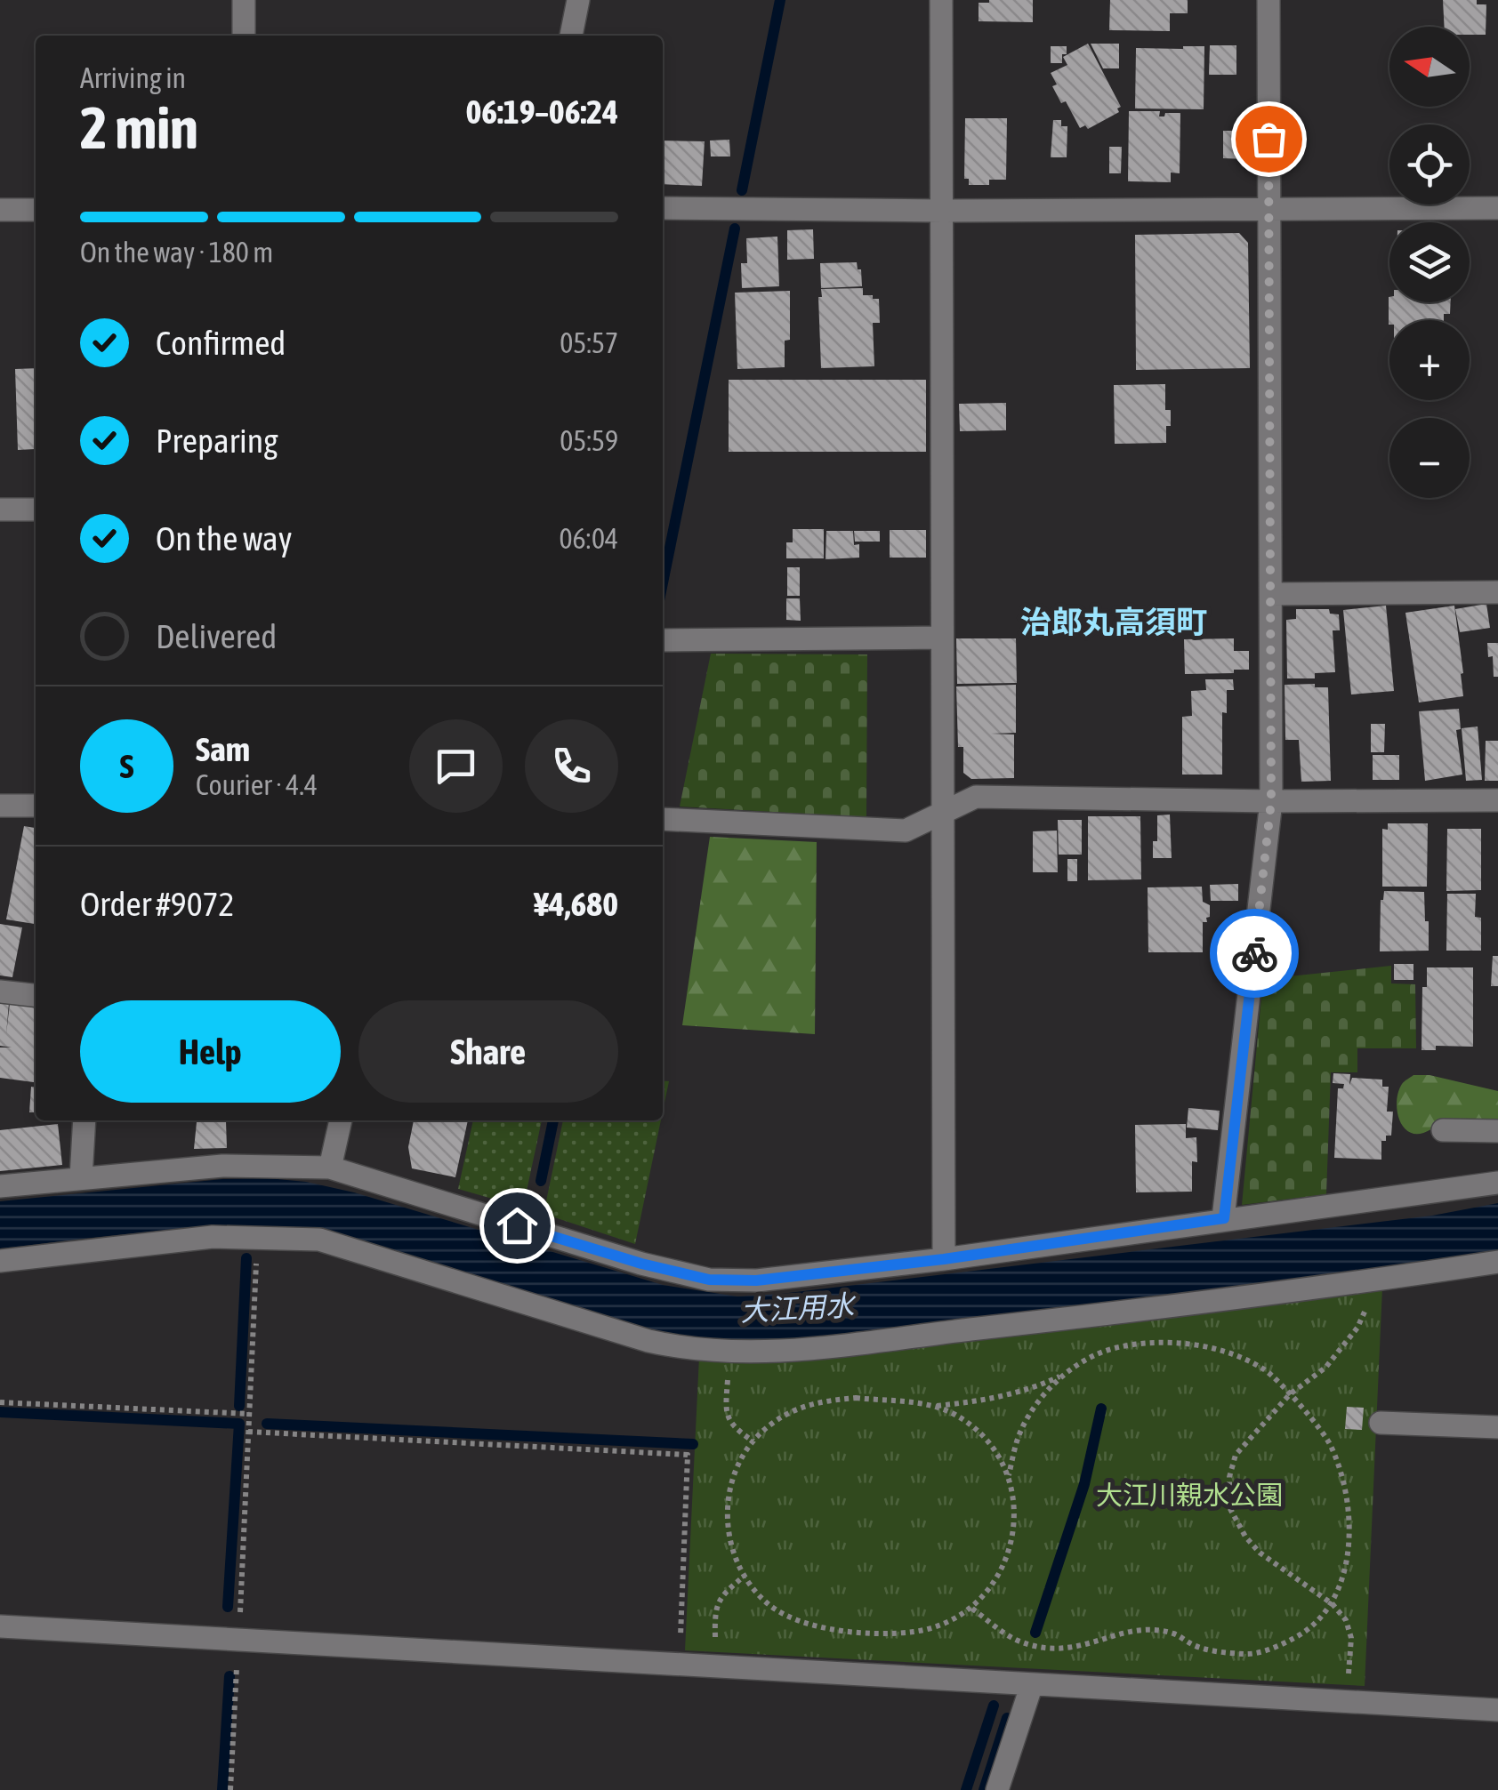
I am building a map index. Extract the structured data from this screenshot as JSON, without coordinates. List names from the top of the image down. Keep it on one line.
{"districts":["治郎丸高須町"],"water":["大江用水"],"parks":["大江川親水公園"],"north":"left","page":{"map_buttons":["+","−"],"heading":["2 min","Arriving in","06:19–06:24"],"panel":["Sam","Courier · 4.4","Order #9072","¥4,680"],"bar":"On the way · 180 m","list":[["Confirmed","05:57"],["Preparing","05:59"],["On the way","06:04"],"Delivered"],"round":"S","buttons":["Help","Share"]}}
